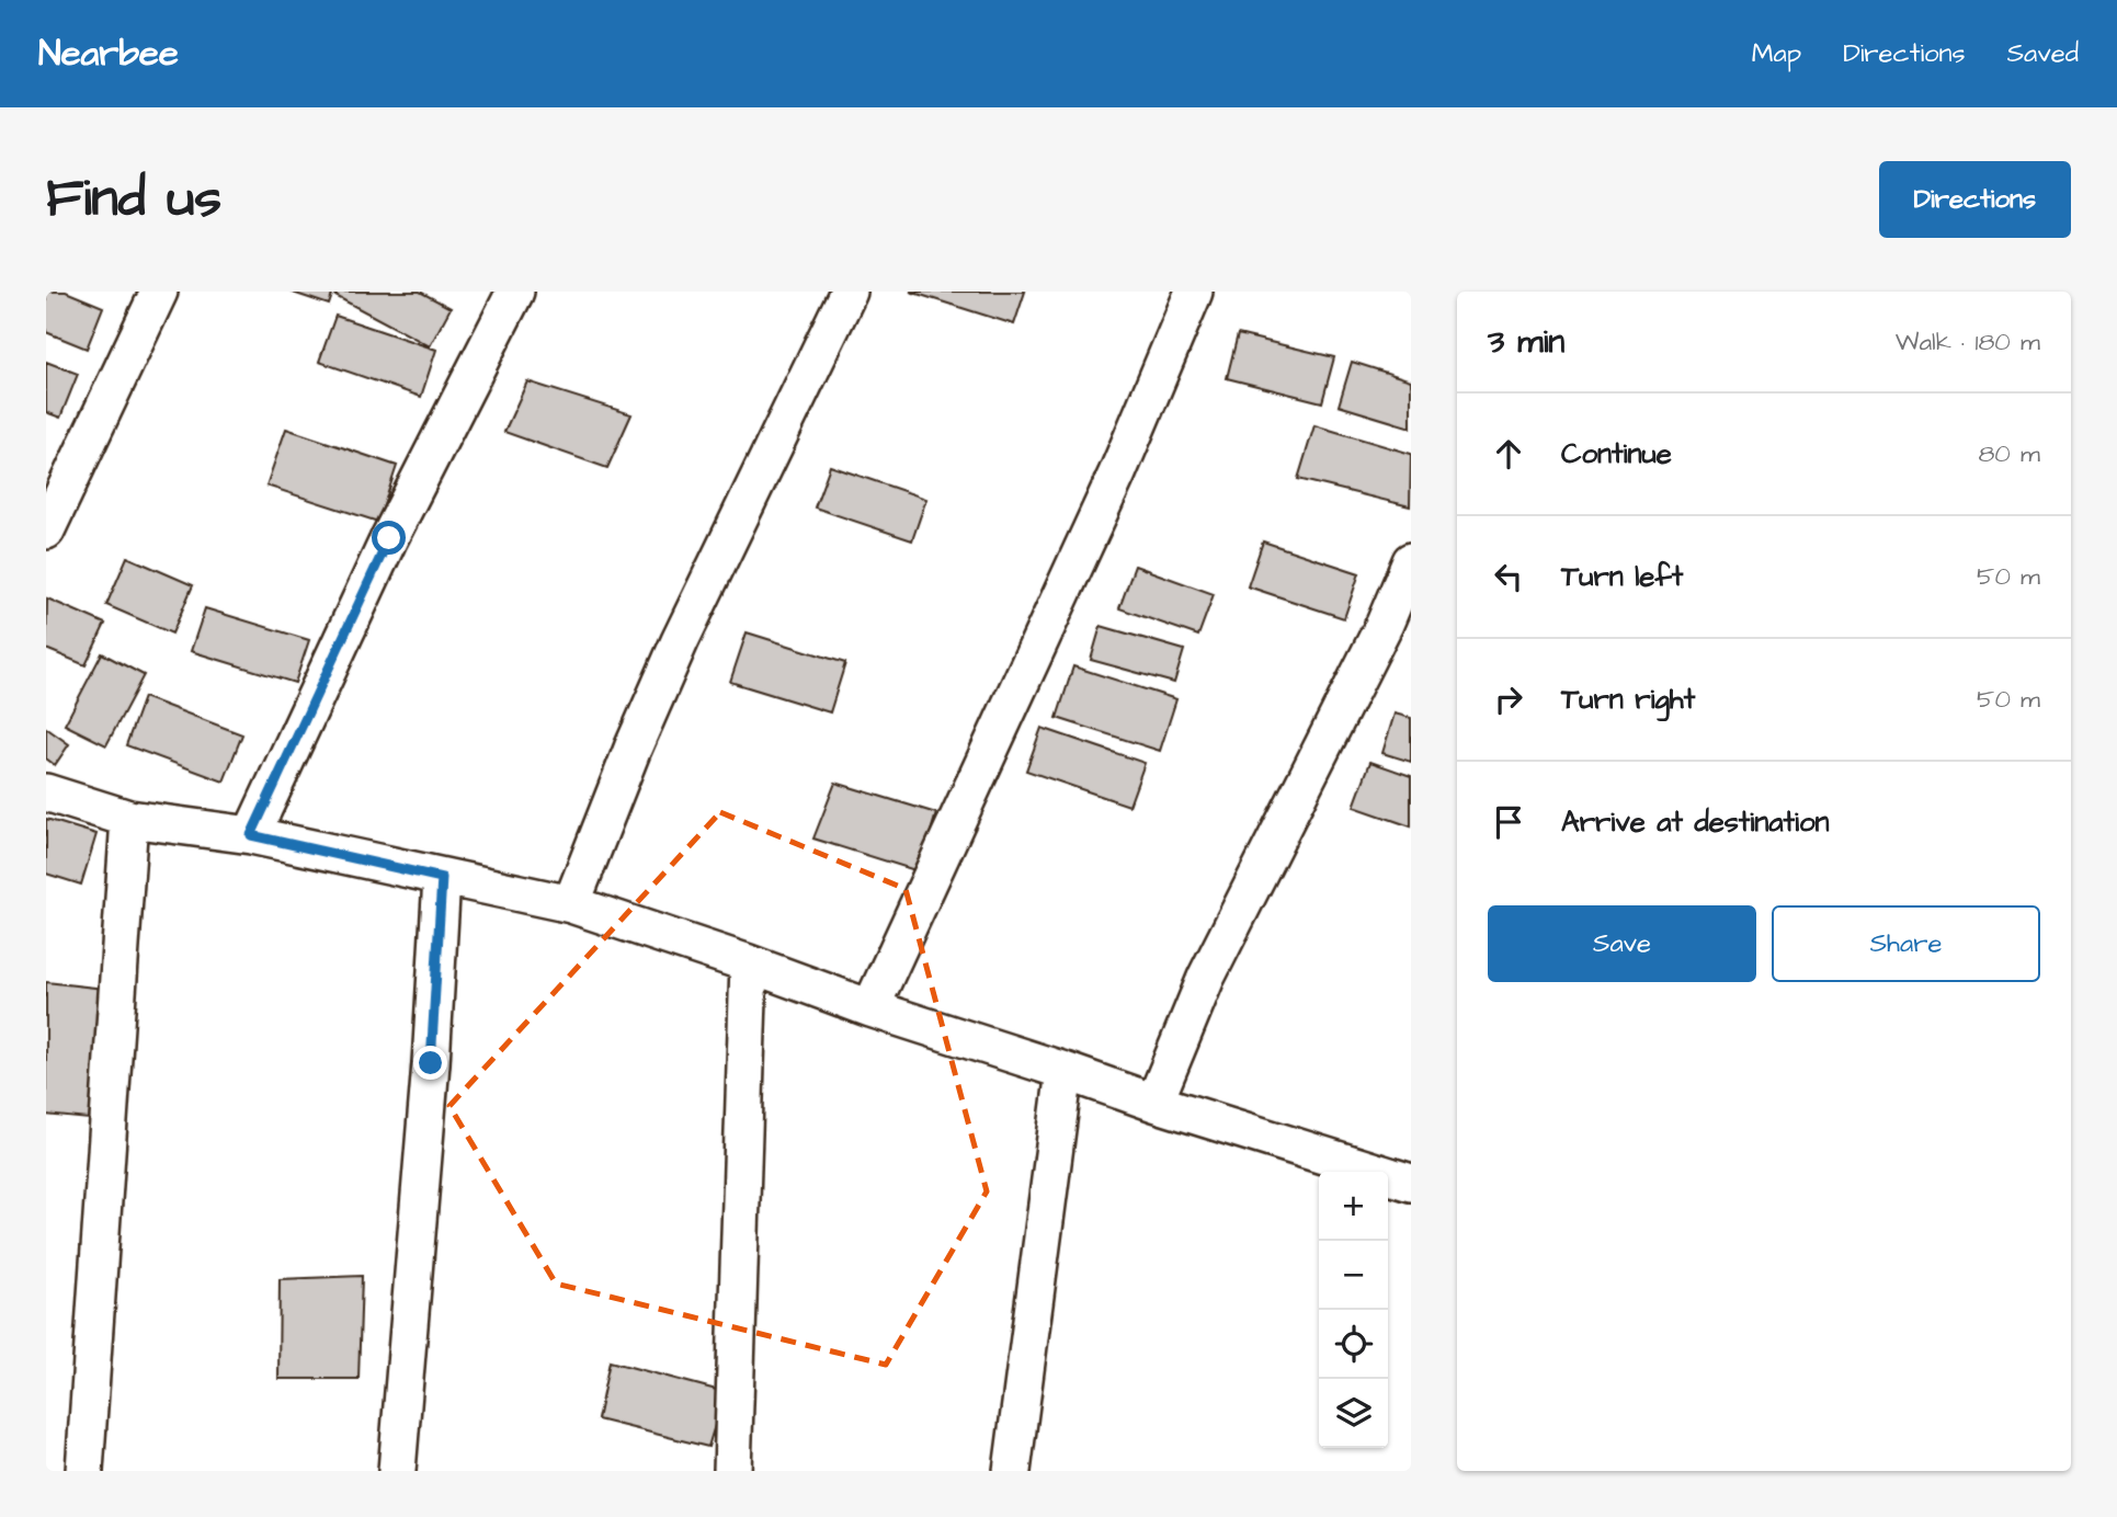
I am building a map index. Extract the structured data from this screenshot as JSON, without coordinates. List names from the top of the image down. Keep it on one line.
{"page":{"header":"Nearbee","nav":["Map","Directions","Saved"],"buttons":["Directions",["Save","Share"]],"title":"Find us","heading":["3 min","Walk · 180 m"],"list":[["Continue","80 m"],["Turn left","50 m"],["Turn right","50 m"],"Arrive at destination"],"map_buttons":["+","−"]}}
